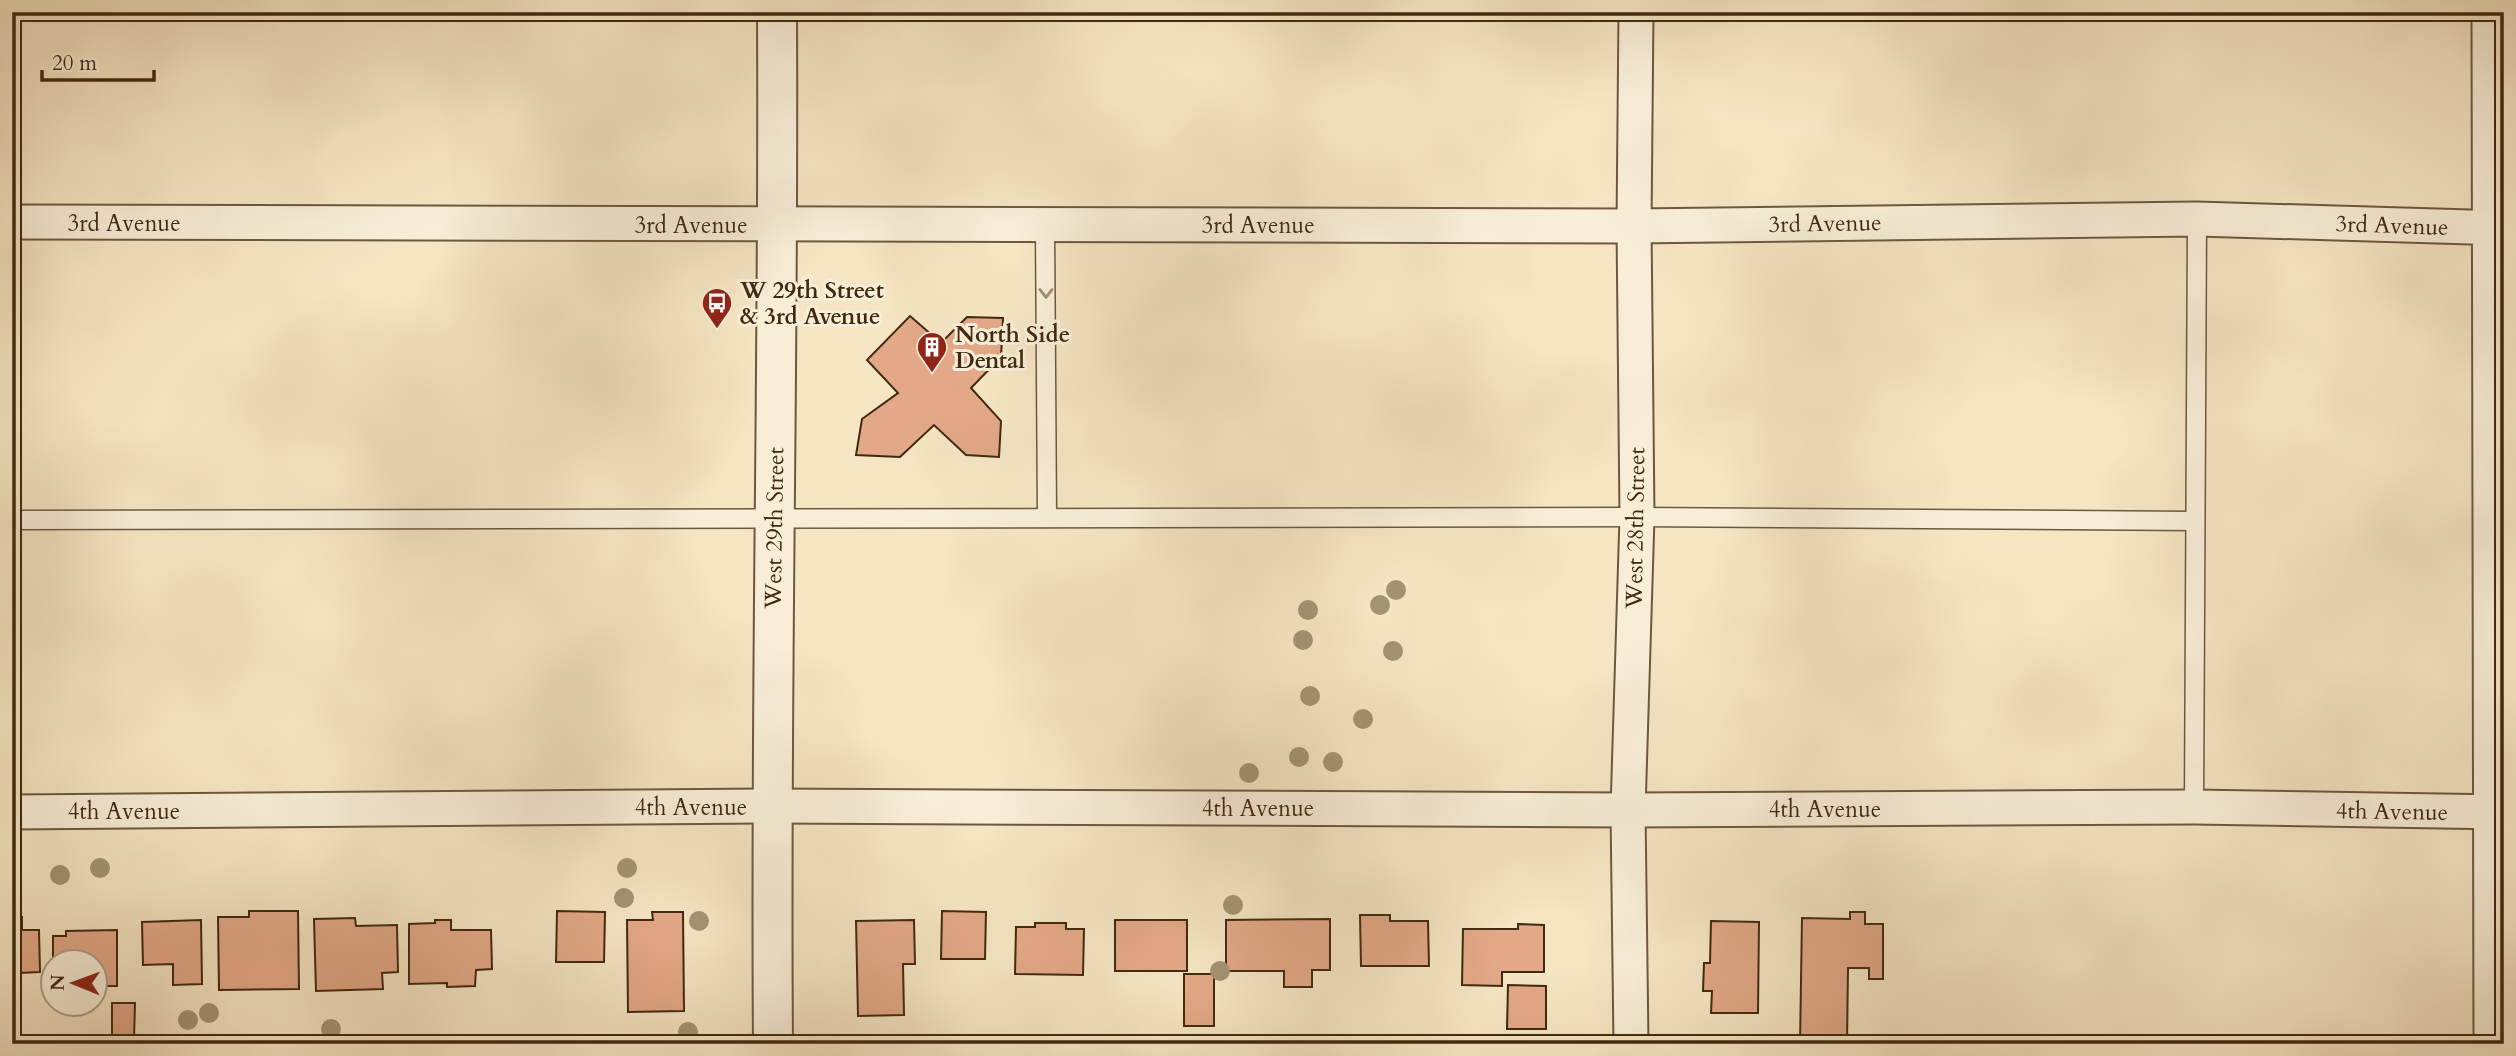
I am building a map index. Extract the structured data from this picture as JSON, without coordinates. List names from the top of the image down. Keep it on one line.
{"streets":{"street":["3rd Avenue","West 29th Street","West 28th Street","4th Avenue"]},"crossings":[["3rd Avenue","West 29th Street"],["3rd Avenue","West 28th Street"],["West 29th Street","4th Avenue"],["West 28th Street","4th Avenue"]],"places":{"bus stop":["W 29th Street & 3rd Avenue"],"building":["North Side Dental"]},"scale_bar":"20 m","north":"left"}
